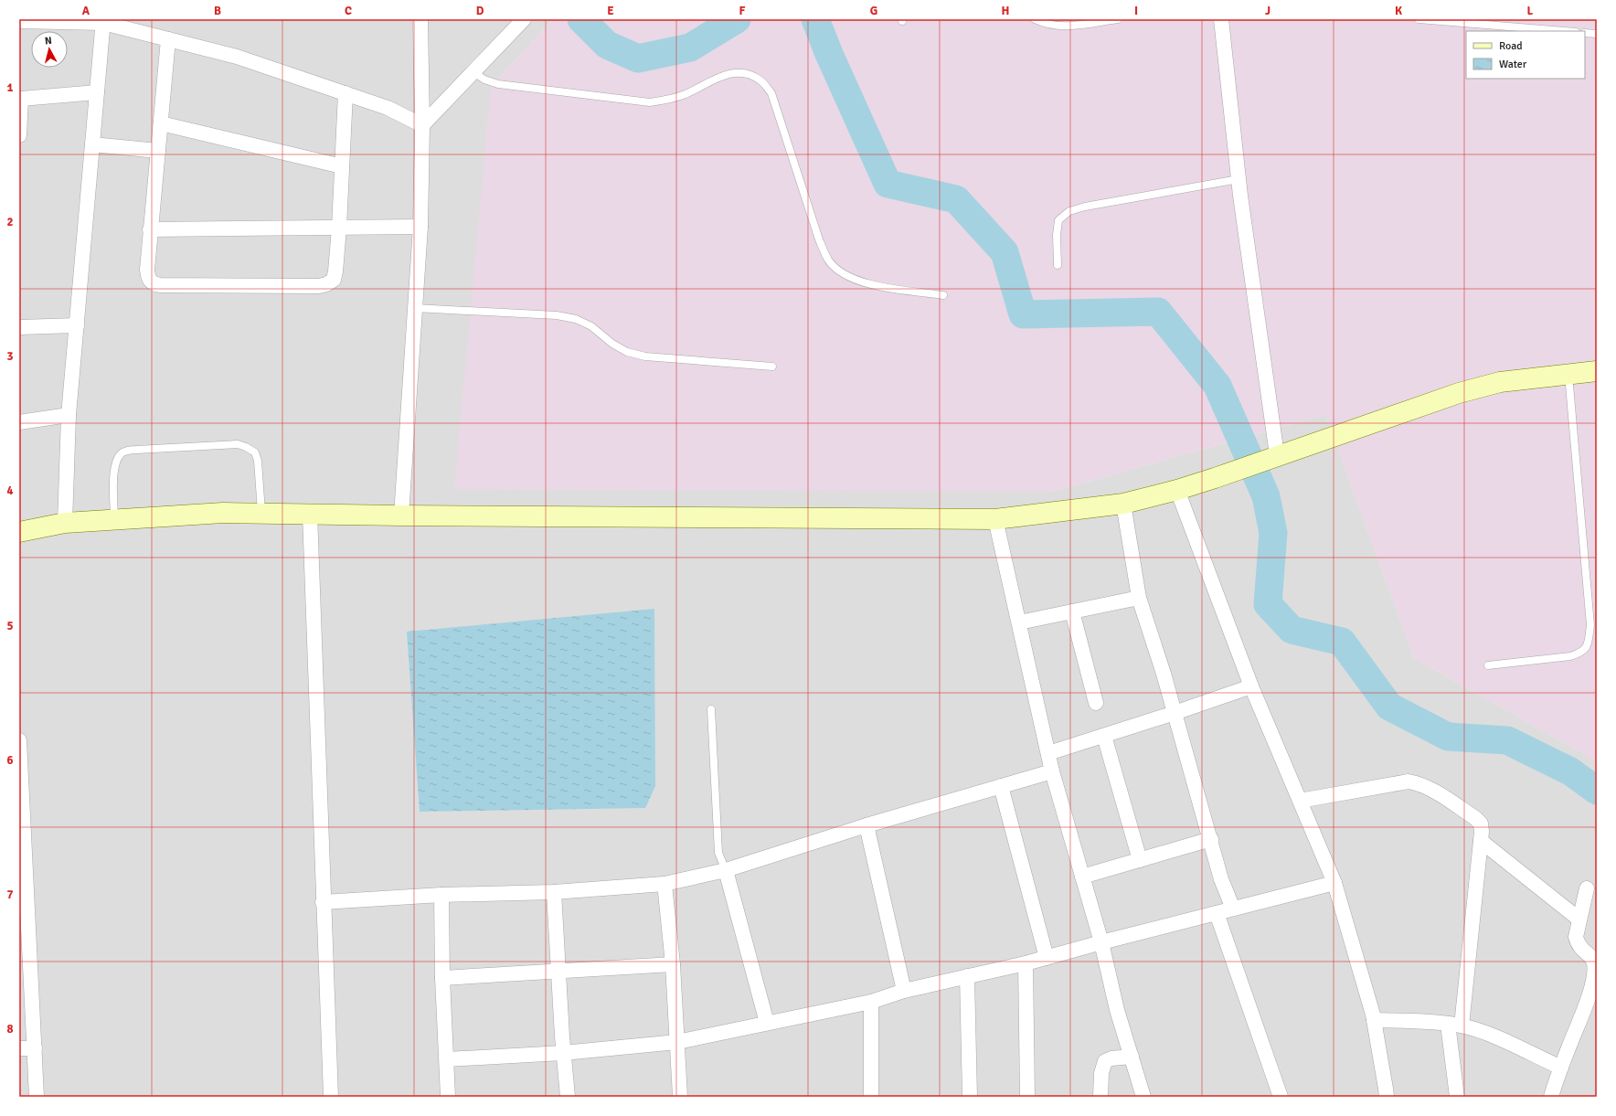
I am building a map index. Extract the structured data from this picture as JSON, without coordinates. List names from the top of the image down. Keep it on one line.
{"legend":["Road","Water"],"north":"top","grid":{"columns":["A","B","C","D","E","F","G","H","I","J","K","L"],"rows":["1","2","3","4","5","6","7","8"]}}
